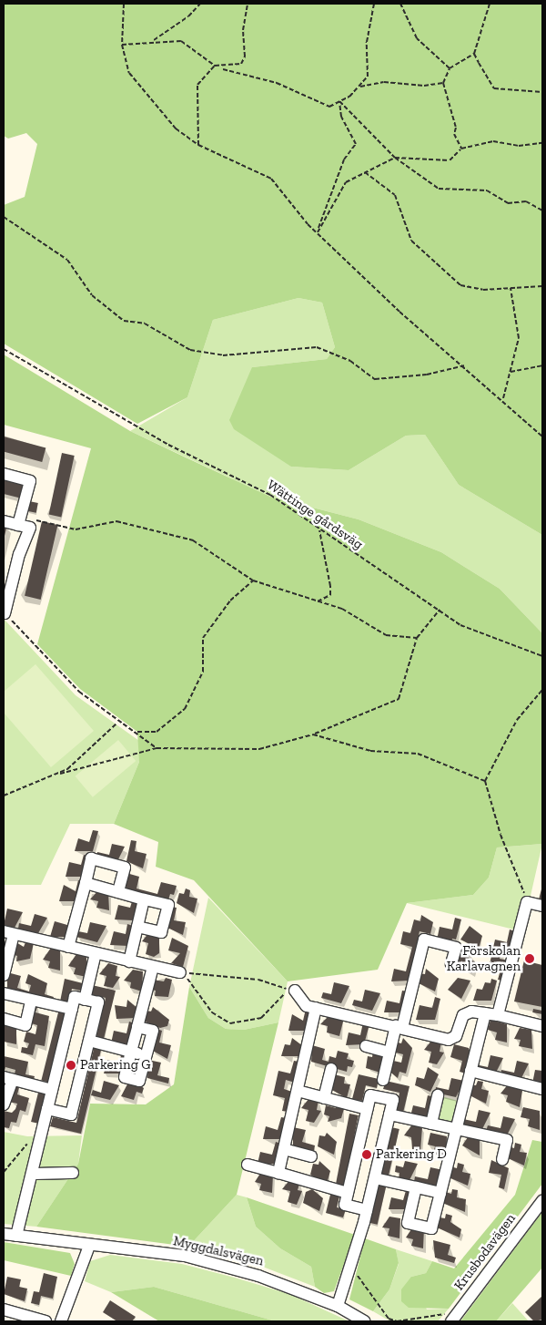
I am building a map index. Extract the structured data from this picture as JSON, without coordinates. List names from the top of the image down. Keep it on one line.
{"streets":{"street":["Myggdalsvägen","Krusbodavägen"],"path":["Wättinge gårdsväg"]},"places":["Förskolan Karlavagnen","Parkering G","Parkering D"]}
